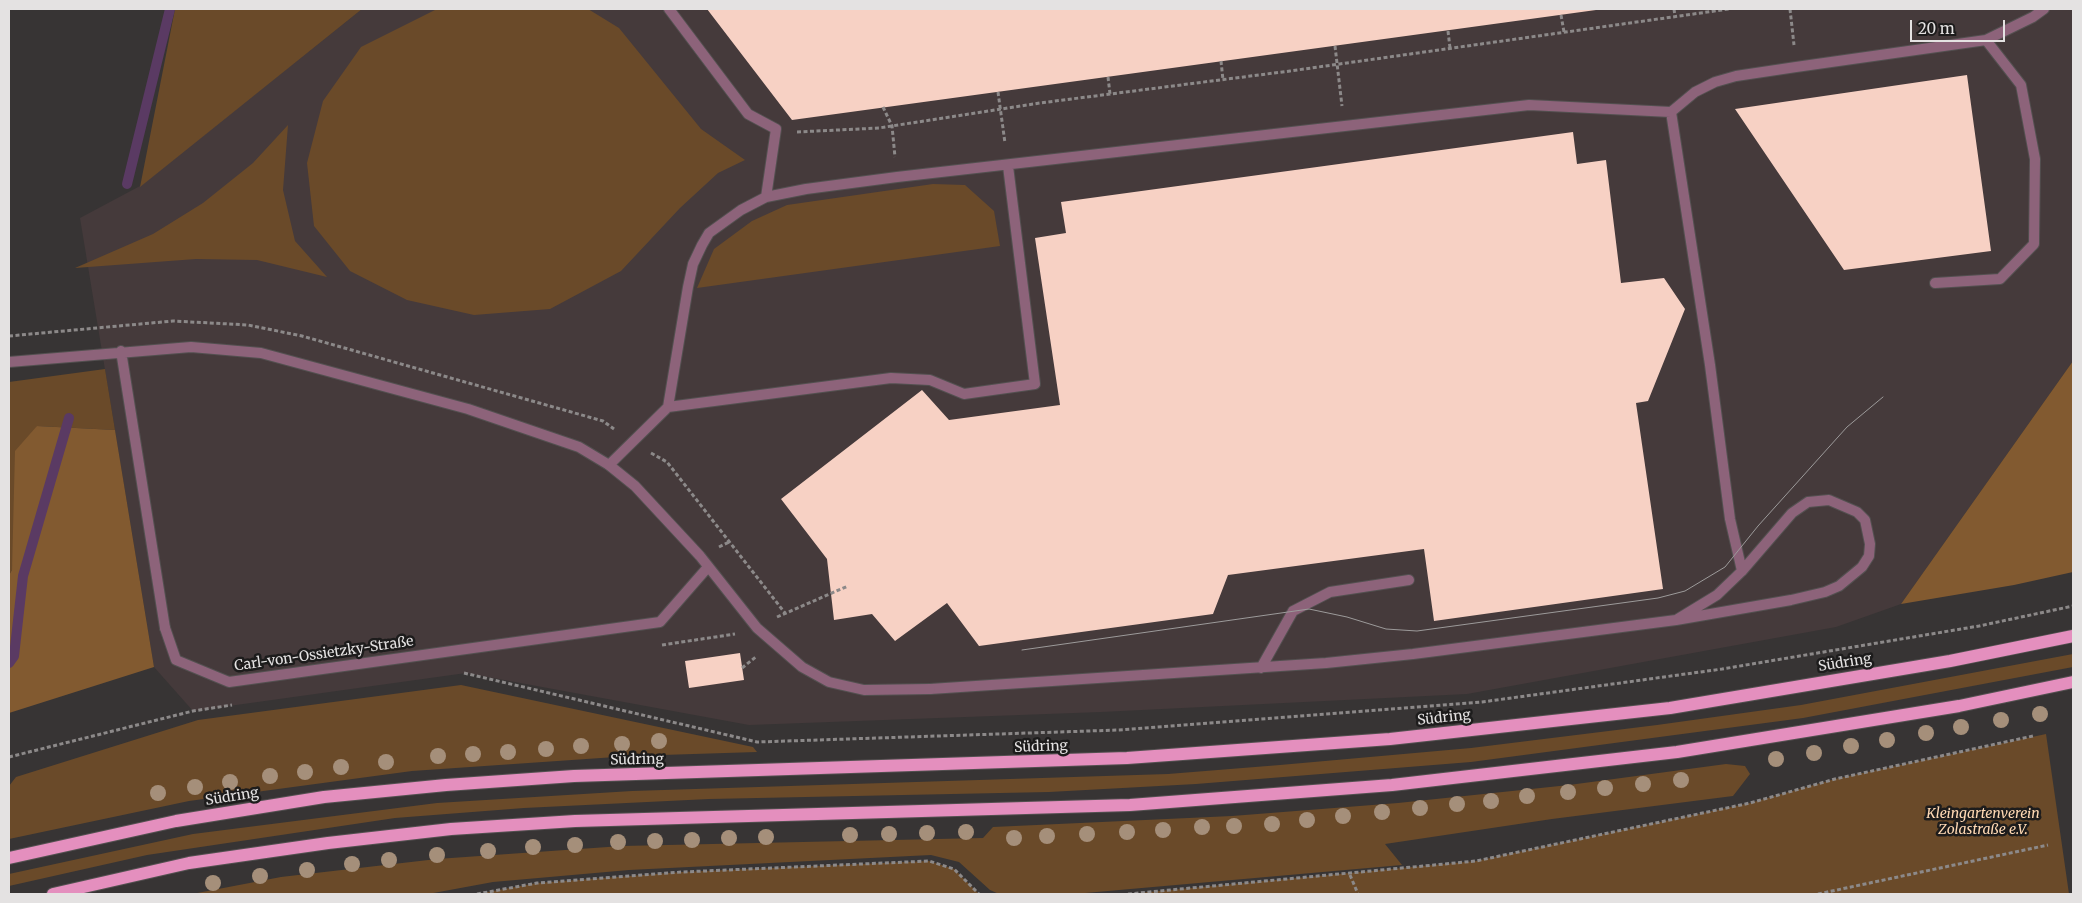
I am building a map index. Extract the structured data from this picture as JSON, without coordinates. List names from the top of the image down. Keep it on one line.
{"streets":{"main road":["Südring"],"street":["Carl-von-Ossietzky-Straße"]},"parks":["Kleingartenverein Zolastraße e.V."],"scale_bar":"20 m"}
